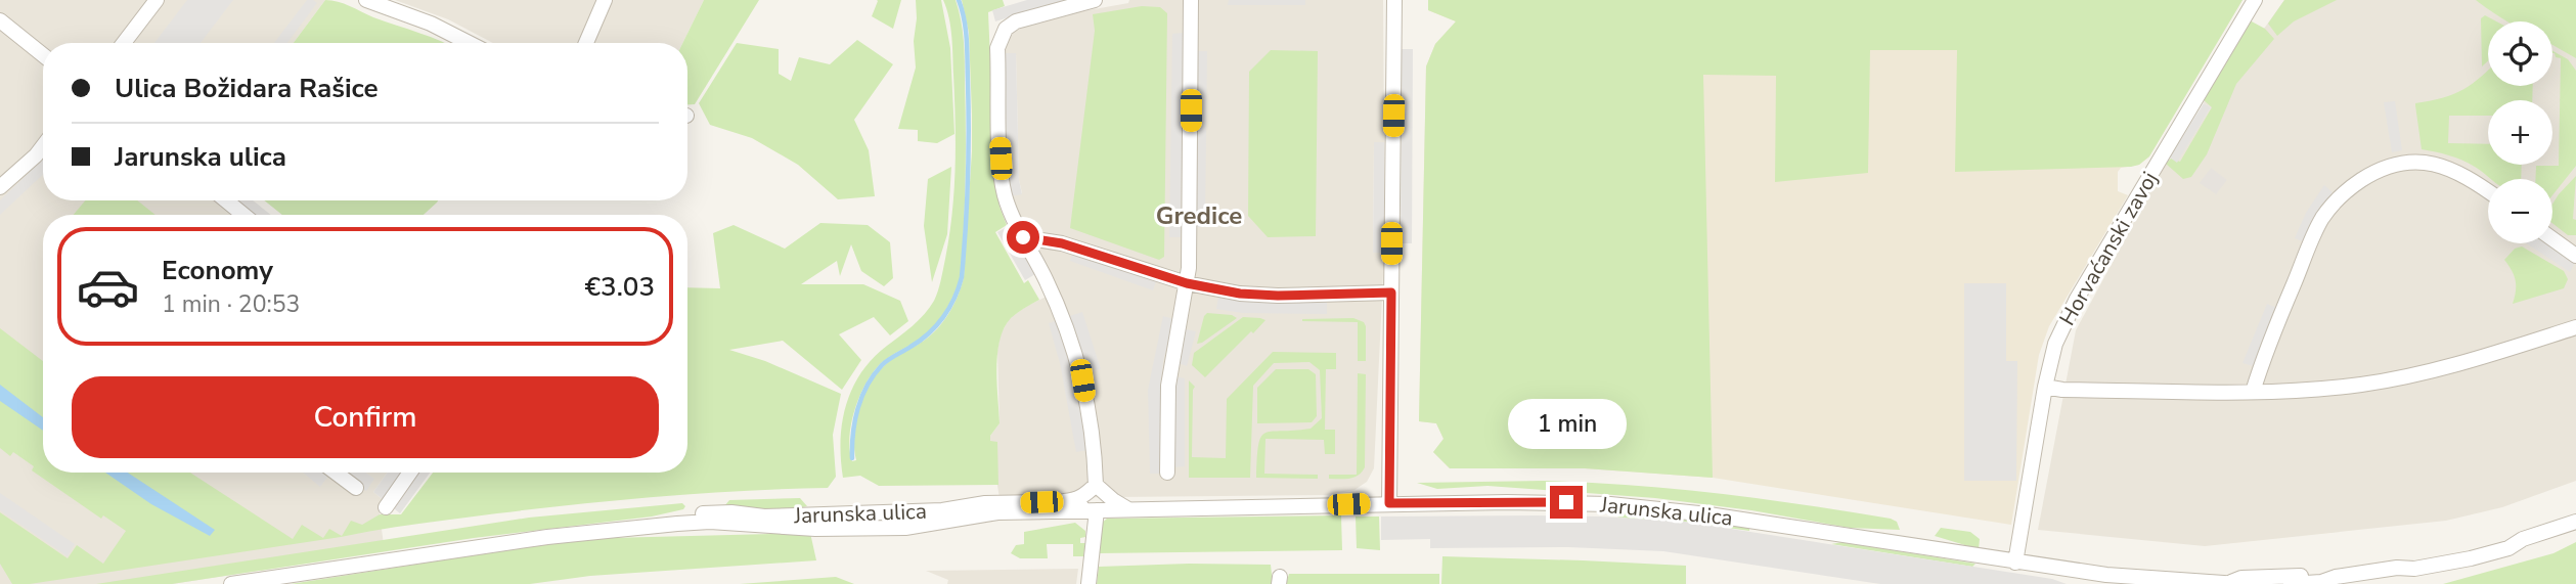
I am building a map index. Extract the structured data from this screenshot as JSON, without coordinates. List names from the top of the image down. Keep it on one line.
{"streets":{"street":["Horvaćanski zavoj","Jarunska ulica"]},"crossings":[["Horvaćanski zavoj","Jarunska ulica"]],"districts":["Gredice"],"page":{"map_buttons":["+","−"],"banner":["Ulica Božidara Rašice","Jarunska ulica"],"list":[{"name":"Economy","note":"1 min · 20:53","value":"€3.03"}],"buttons":"Confirm","bubble":"1 min"}}
